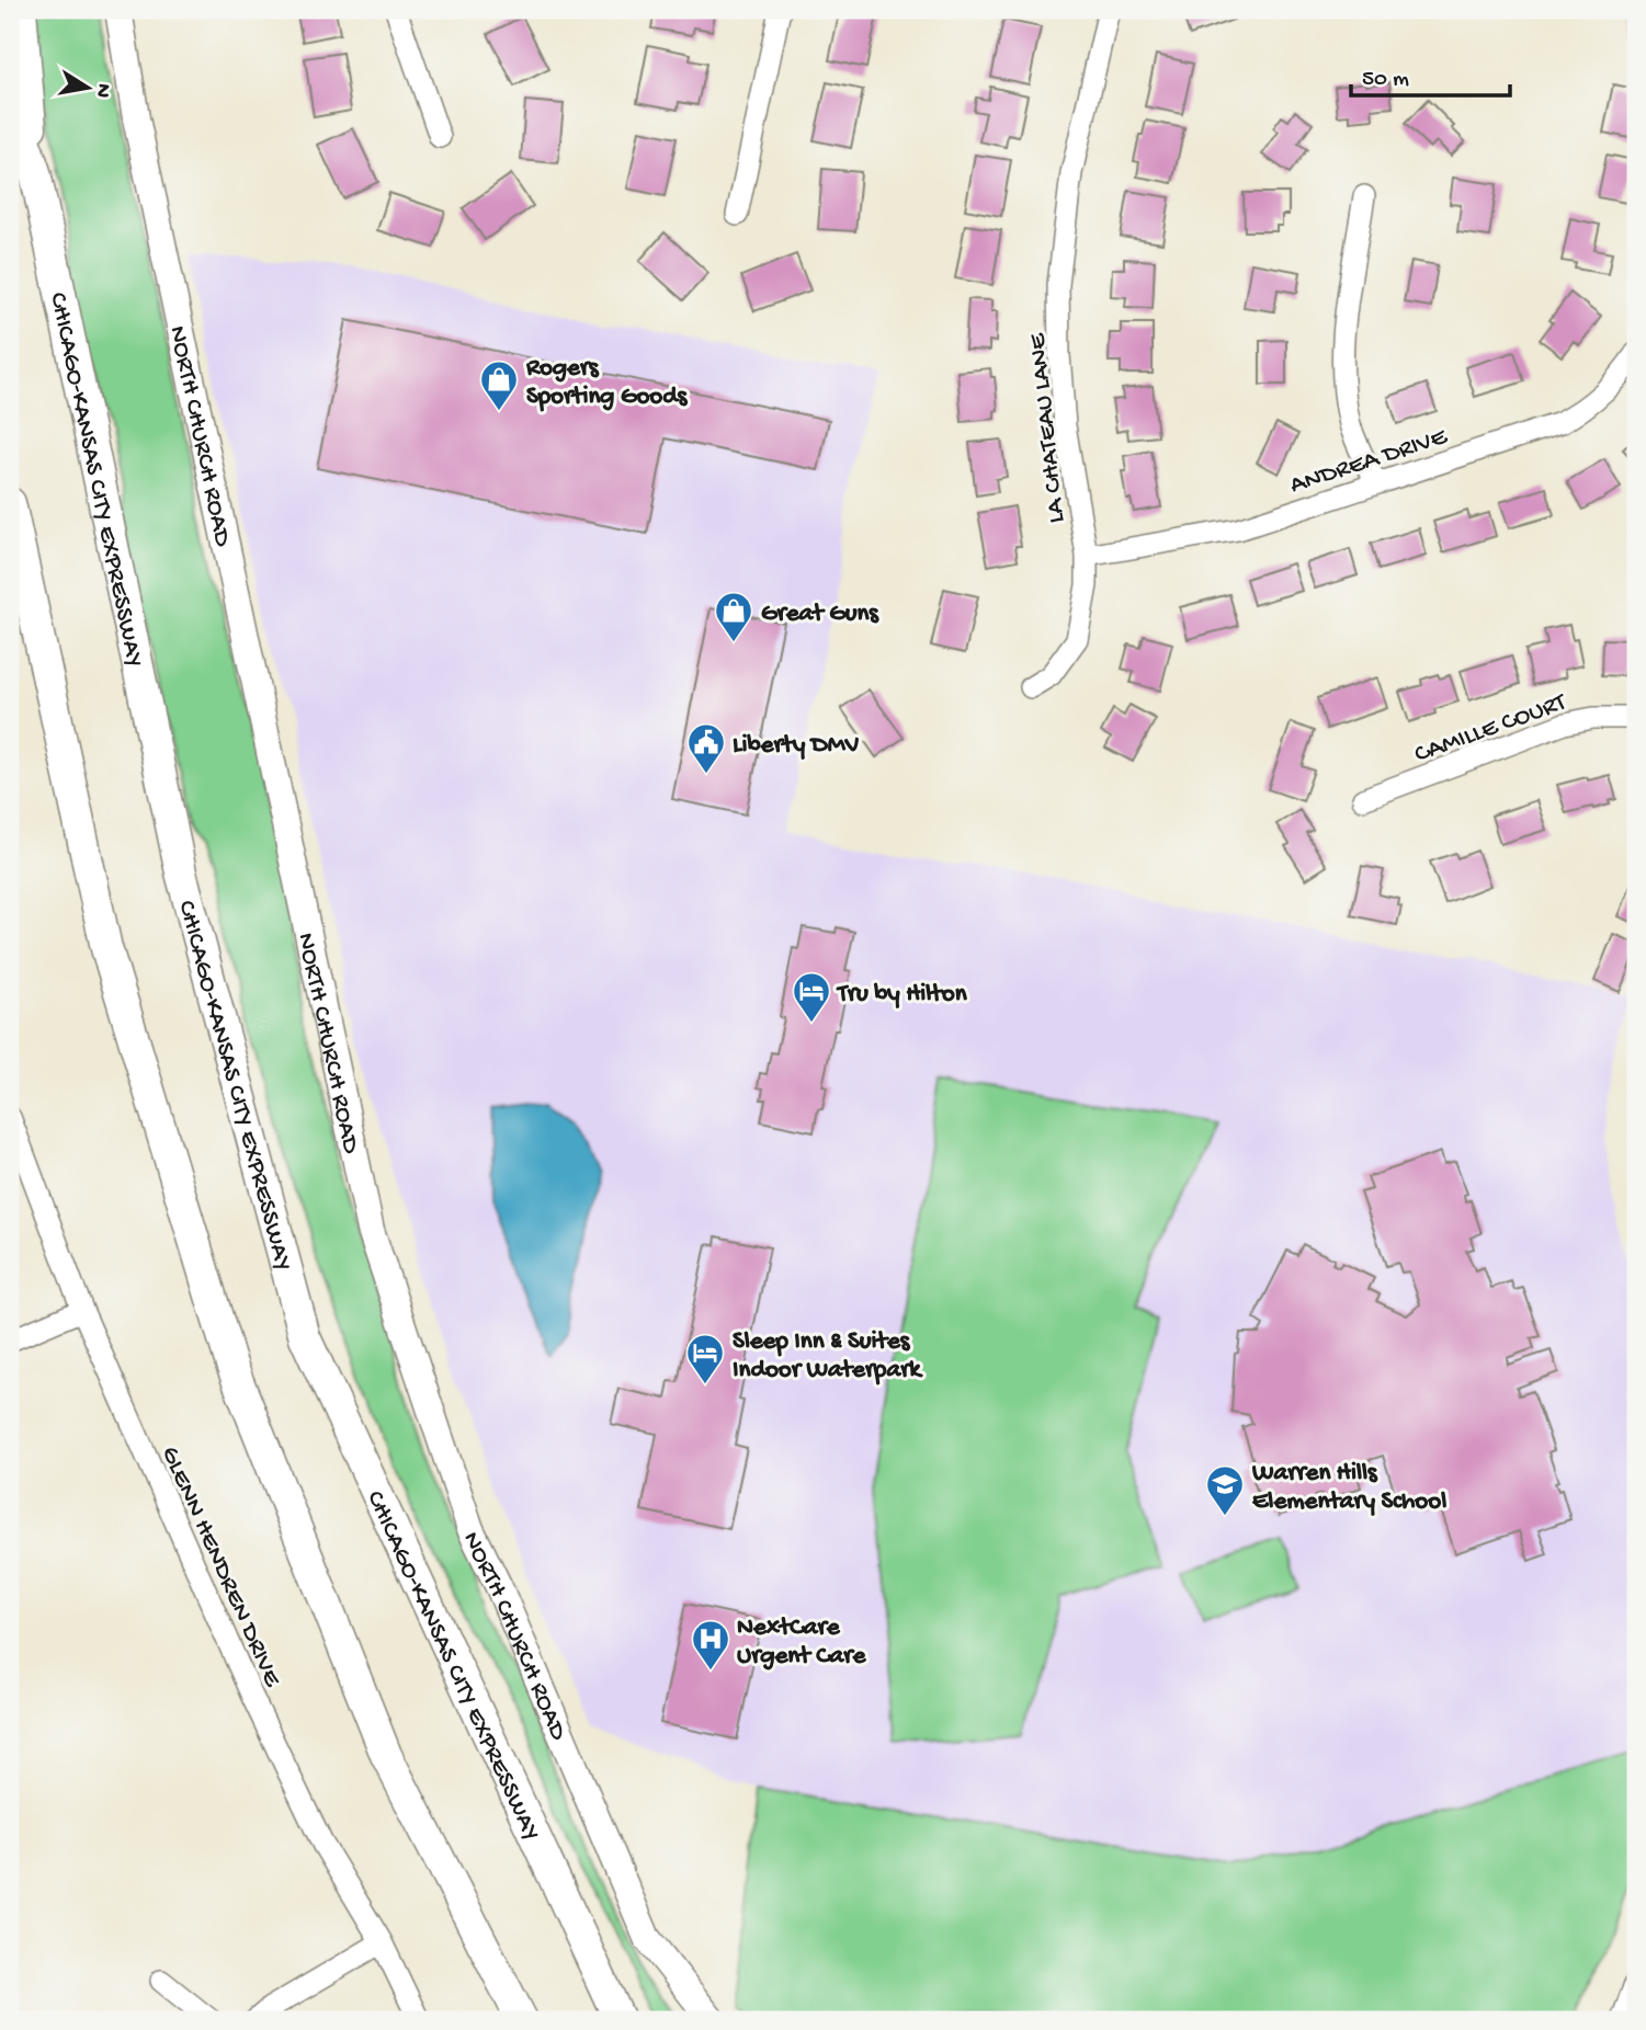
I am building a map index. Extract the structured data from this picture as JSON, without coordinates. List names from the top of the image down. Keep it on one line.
{"streets":{"highway":["CHICAGO-KANSAS CITY EXPRESSWAY"],"main road":["NORTH CHURCH ROAD"],"street":["LA CHATEAU LANE","ANDREA DRIVE","CAMILLE COURT","GLENN HENDREN DRIVE"]},"crossings":[["LA CHATEAU LANE","ANDREA DRIVE"]],"places":{"shop":["Rogers Sporting Goods","Great Guns"],"public building":["Liberty DMV"],"hotel":["Tru by Hilton","Sleep Inn & Suites Indoor Waterpark"],"school or university":["Warren Hills Elementary School"],"hospital":["NextCare Urgent Care"]},"scale_bar":"50 m","north":"right"}
